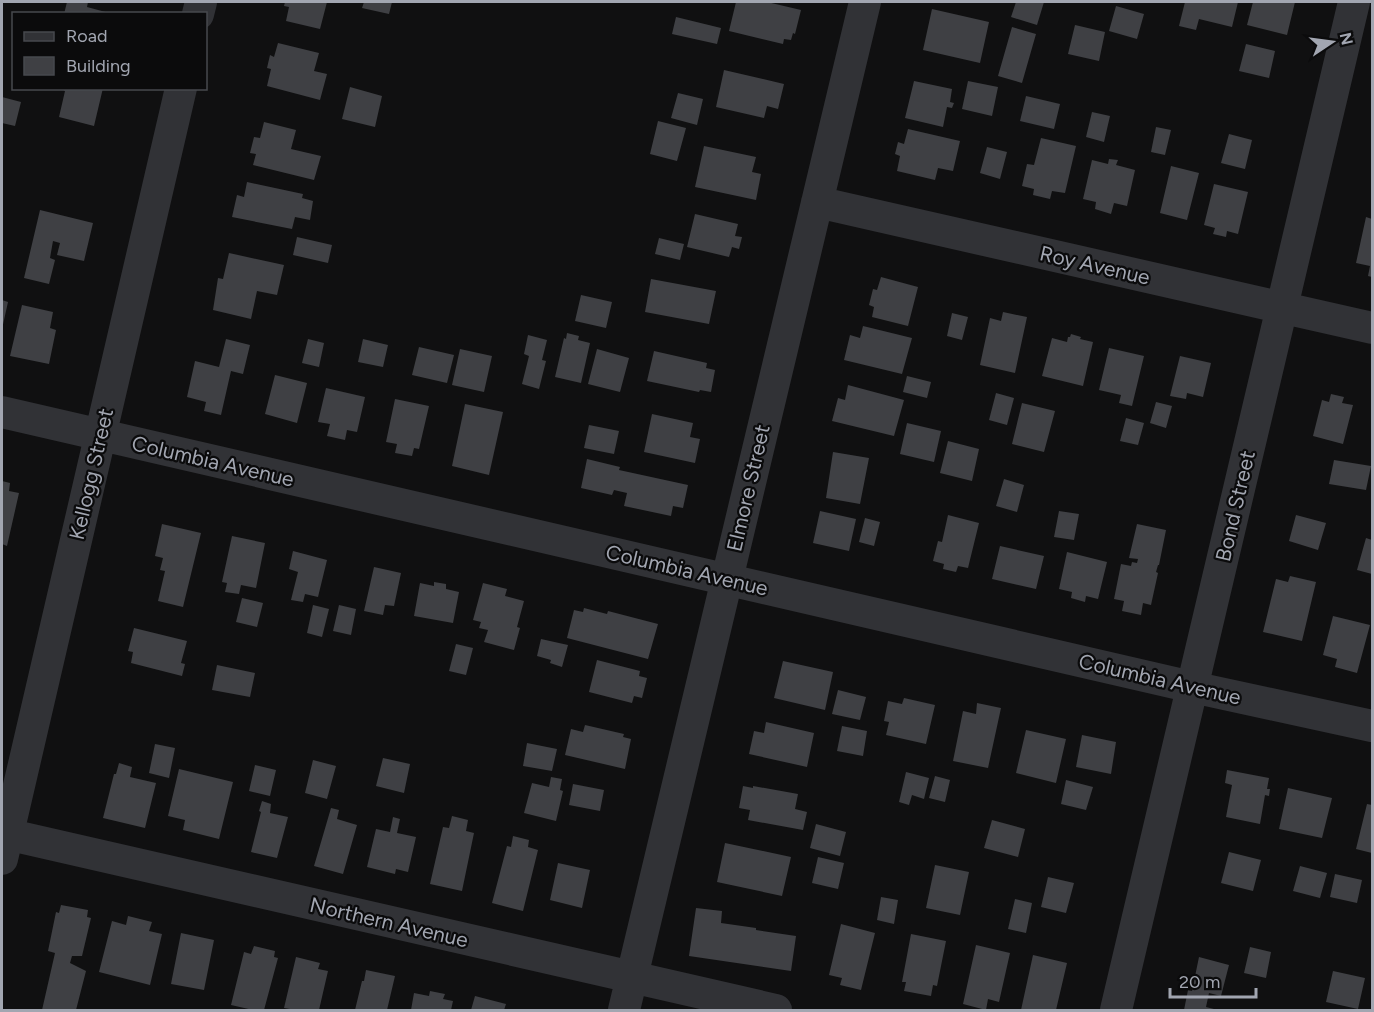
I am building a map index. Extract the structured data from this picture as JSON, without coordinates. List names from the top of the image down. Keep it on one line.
{"streets":{"street":["Roy Avenue","Columbia Avenue","Kellogg Street","Elmore Street","Bond Street","Northern Avenue"]},"crossings":[["Roy Avenue","Elmore Street"],["Roy Avenue","Bond Street"],["Columbia Avenue","Kellogg Street"],["Columbia Avenue","Elmore Street"],["Columbia Avenue","Bond Street"],["Kellogg Street","Northern Avenue"],["Elmore Street","Northern Avenue"]],"legend":["Road","Building"],"scale_bar":"20 m","north":"right"}
